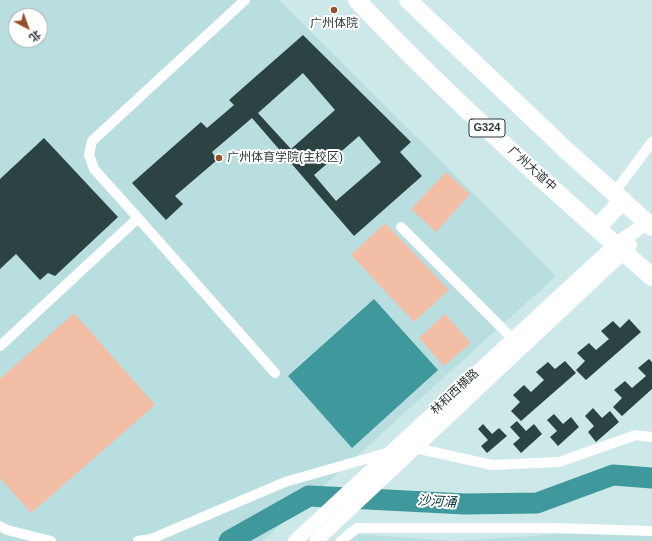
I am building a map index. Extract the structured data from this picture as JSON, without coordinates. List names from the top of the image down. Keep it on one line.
{"streets":{"highway":["G324","广州大道中"],"main road":["林和西横路"]},"crossings":[["广州大道中","林和西横路"]],"water":["沙河涌"],"places":["广州体院","广州体育学院(主校区)"],"north":"bottom right"}
